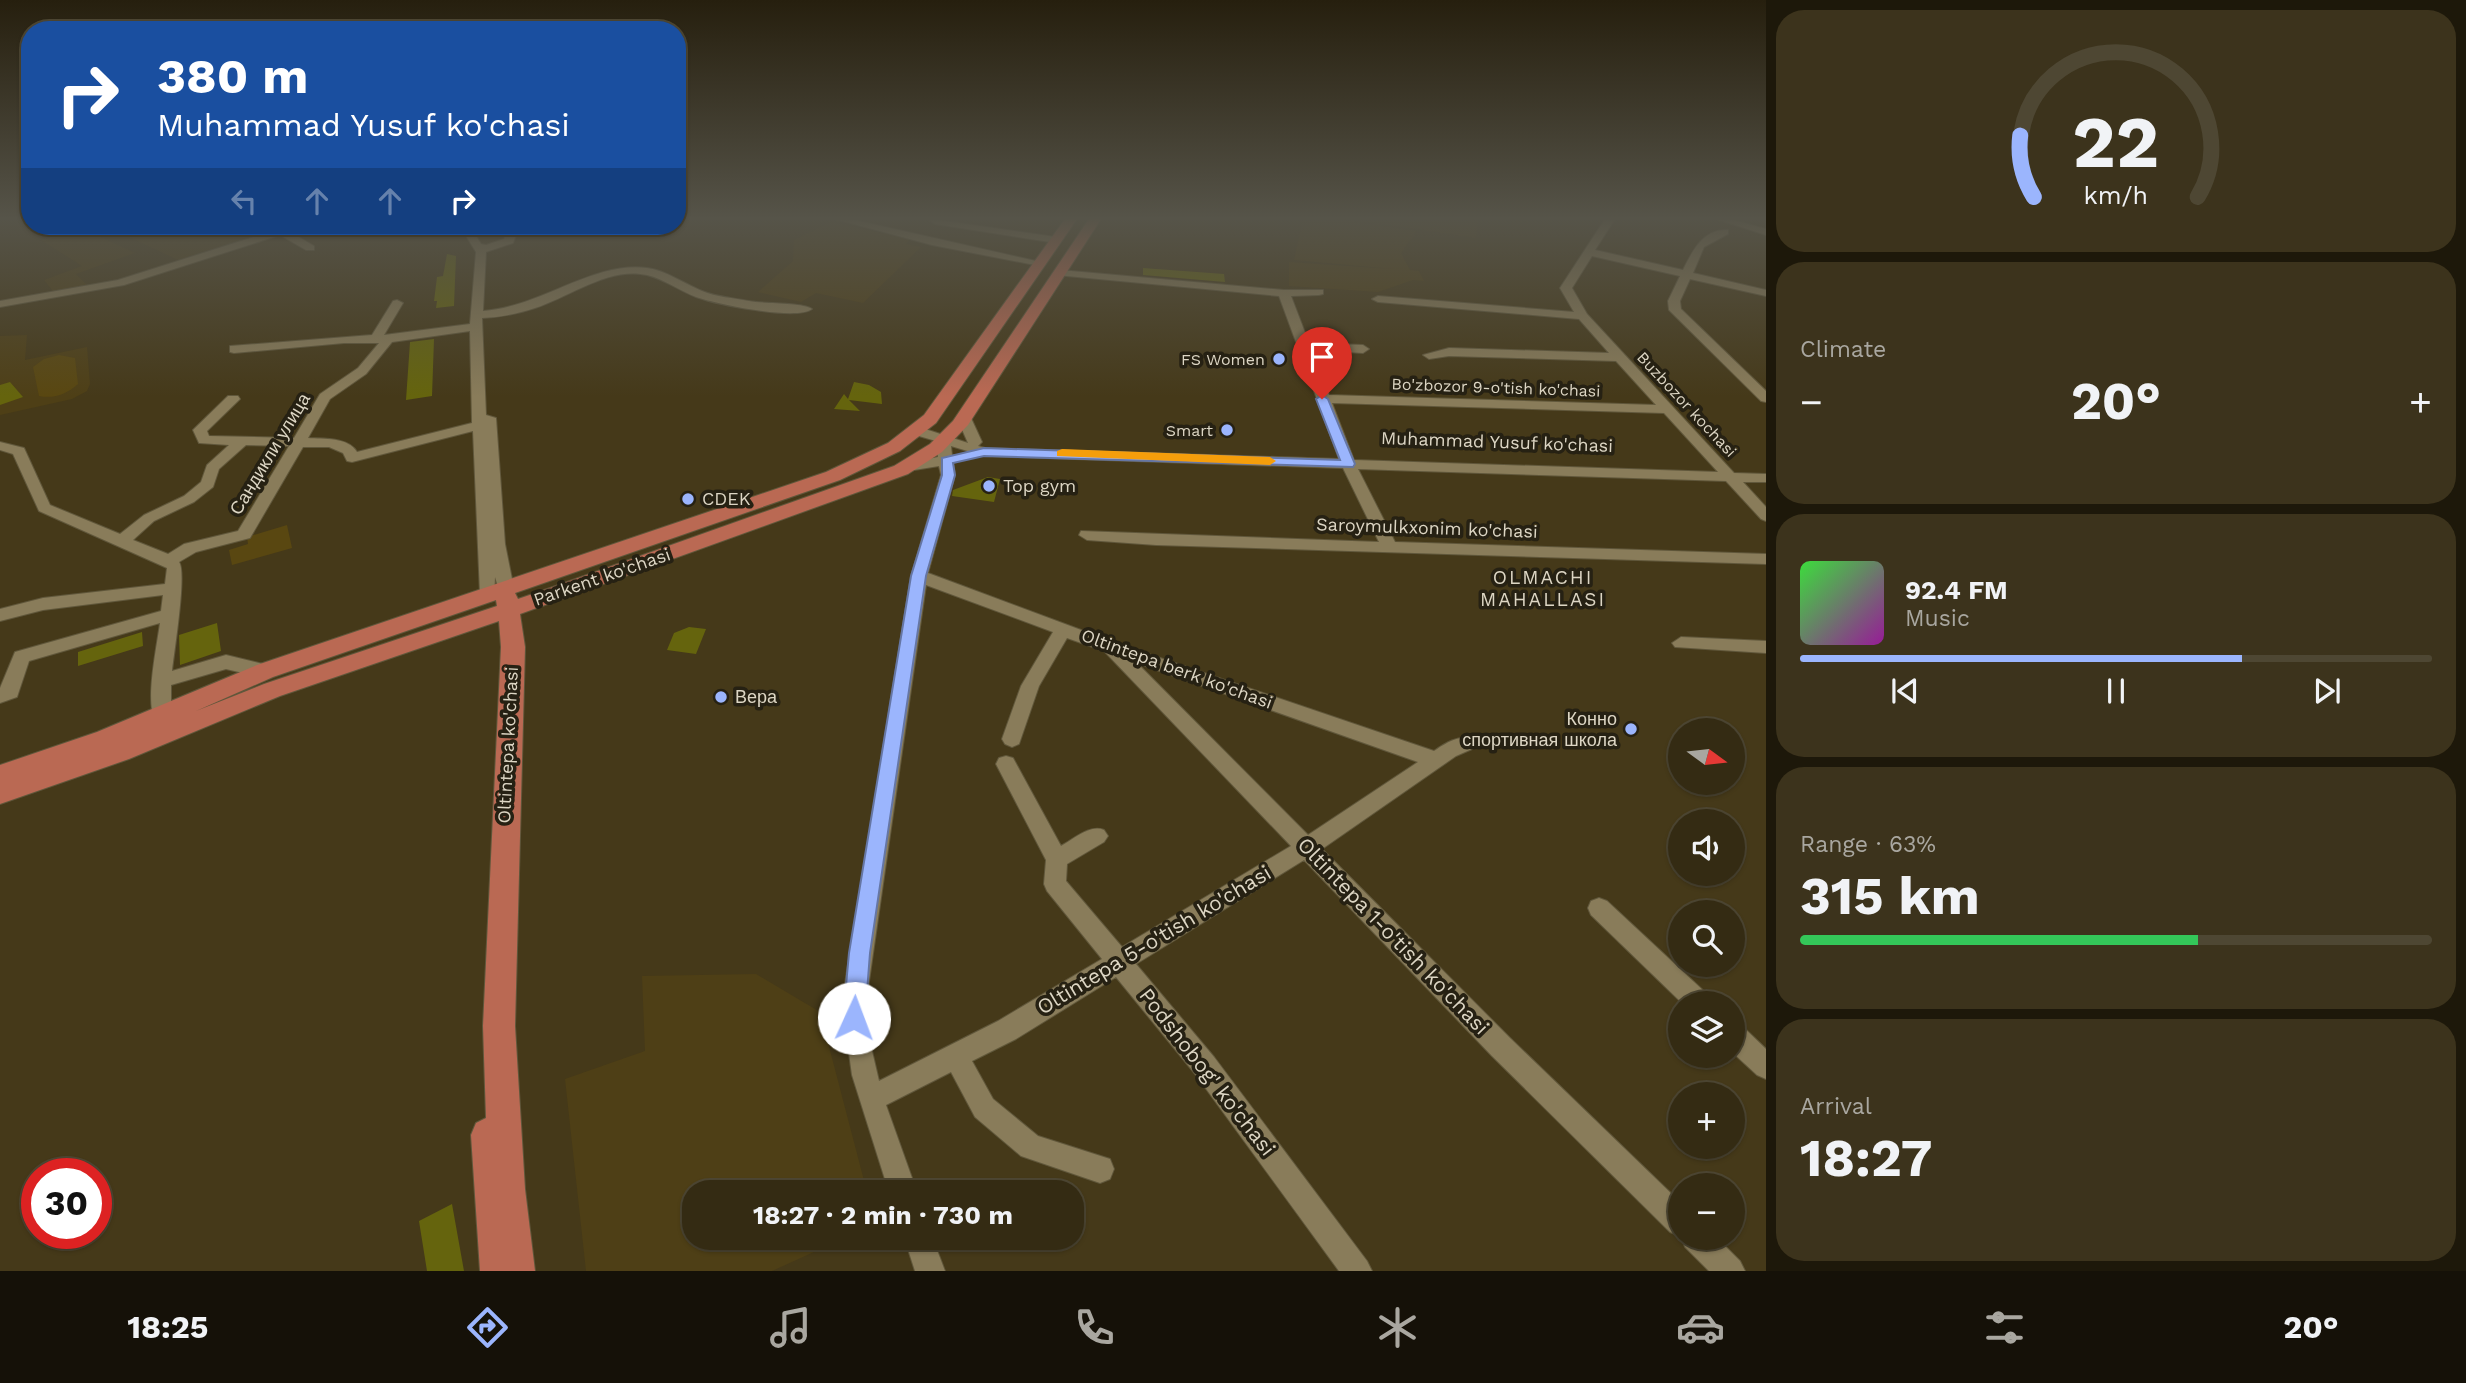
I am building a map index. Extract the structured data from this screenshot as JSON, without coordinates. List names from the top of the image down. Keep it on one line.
{"streets":{"main road":["Parkent ko'chasi","Oltintepa ko'chasi"],"street":["Bo'zbozor 9-o'tish ko'chasi","Buzbozor kochasi","Muhammad Yusuf ko'chasi","Сандикли улица","Saroymulkxonim ko'chasi","Oltintepa berk ko'chasi","Oltintepa 1-o'tish ko'chasi","Oltintepa 5-o'tish ko'chasi","Podshobog' ko'chasi"]},"crossings":[["Bo'zbozor 9-o'tish ko'chasi","Buzbozor kochasi"],["Buzbozor kochasi","Muhammad Yusuf ko'chasi"],["Muhammad Yusuf ko'chasi","Parkent ko'chasi"],["Parkent ko'chasi","Oltintepa ko'chasi"],["Oltintepa berk ko'chasi","Oltintepa 1-o'tish ko'chasi"],["Oltintepa berk ko'chasi","Oltintepa 5-o'tish ko'chasi"],["Oltintepa 1-o'tish ko'chasi","Oltintepa 5-o'tish ko'chasi"],["Oltintepa 5-o'tish ko'chasi","Podshobog' ko'chasi"]],"districts":["OLMACHI MAHALLASI"],"places":["FS Women","Smart","Top gym","CDEK","Вера","Конно спортивная школа"],"north":"right","page":{"turn":["380 m","Muhammad Yusuf ko'chasi"],"tile":["Climate",["Range · 63%","315 km"],["Arrival","18:27"]],"heat":["−","20°","+"],"song":["92.4 FM","Music"],"map_buttons":["+","−"],"limit":"30","trip":"18:27 · 2 min · 730 m","tabs":["18:25","20°"],"gauge":["22","km/h"]}}
